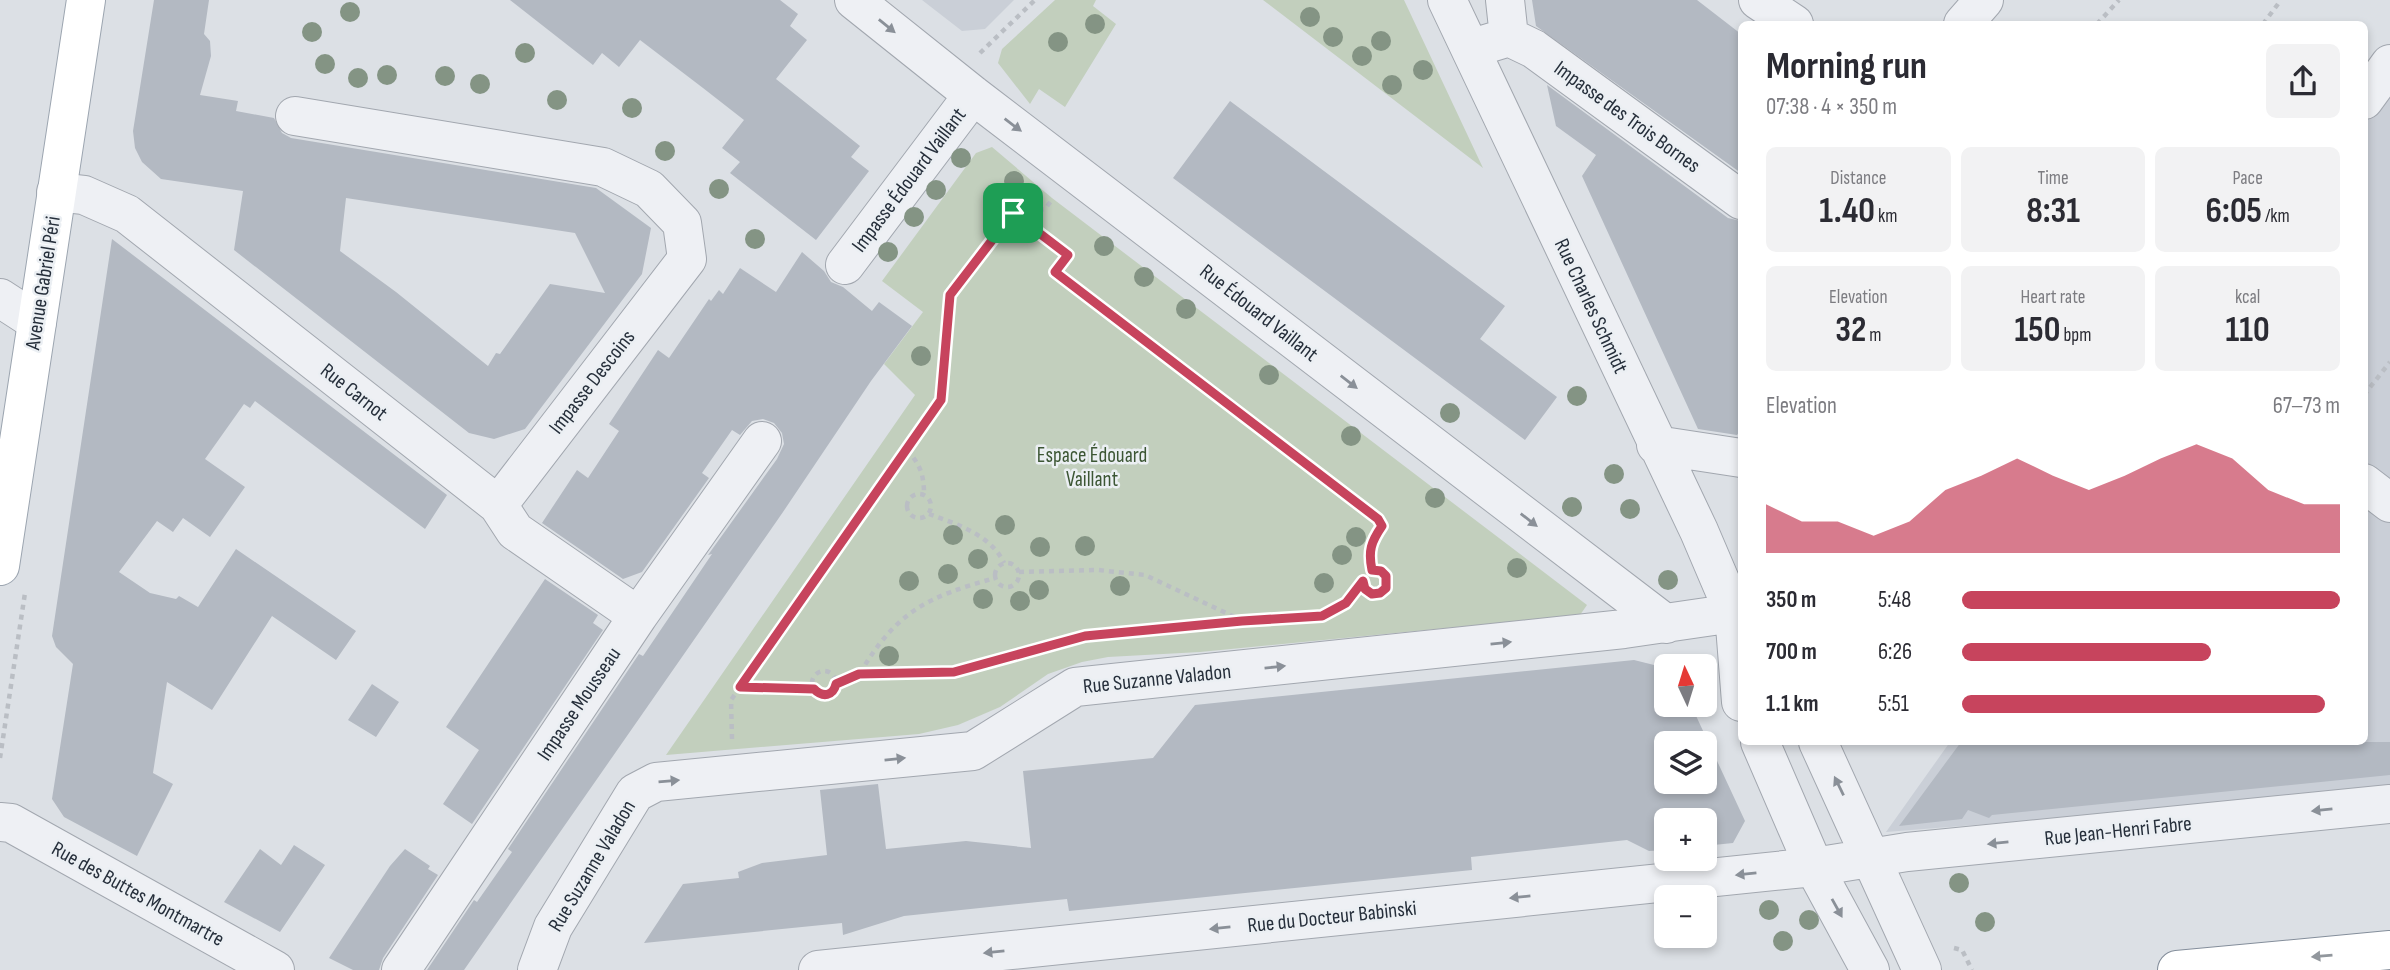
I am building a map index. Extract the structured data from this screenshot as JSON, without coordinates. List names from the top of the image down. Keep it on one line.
{"streets":{"main road":["Avenue Gabriel Péri"],"street":["Impasse des Trois Bornes","Impasse Édouard Vaillant","Rue Charles Schmidt","Rue Édouard Vaillant","Impasse Descoins","Rue Carnot","Rue Suzanne Valadon","Impasse Mousseau","Rue Jean-Henri Fabre","Rue des Buttes Montmartre","Rue du Docteur Babinski"]},"crossings":[["Impasse Édouard Vaillant","Rue Édouard Vaillant"],["Avenue Gabriel Péri","Rue Carnot"],["Rue Charles Schmidt","Rue Suzanne Valadon"],["Rue Édouard Vaillant","Rue Suzanne Valadon"],["Impasse Descoins","Rue Carnot"],["Rue Carnot","Impasse Mousseau"],["Rue Jean-Henri Fabre","Rue du Docteur Babinski"]],"one_way":["Rue Édouard Vaillant","Rue Suzanne Valadon","Rue Jean-Henri Fabre","Rue du Docteur Babinski"],"parks":["Espace Édouard Vaillant"],"north":"top","page":{"heading":["Morning run","07:38 · 4 × 350 m"],"stats":[["Distance","1.40 km"],["Time","8:31"],["Pace","6:05 /km"],["Elevation","32 m"],["Heart rate","150 bpm"],["kcal","110"]],"chart":["Elevation","67–73 m"],"list":[{"name":"350 m","note":"5:48"},{"name":"700 m","note":"6:26"},{"name":"1.1 km","note":"5:51"}],"map_buttons":["+","−"]}}
